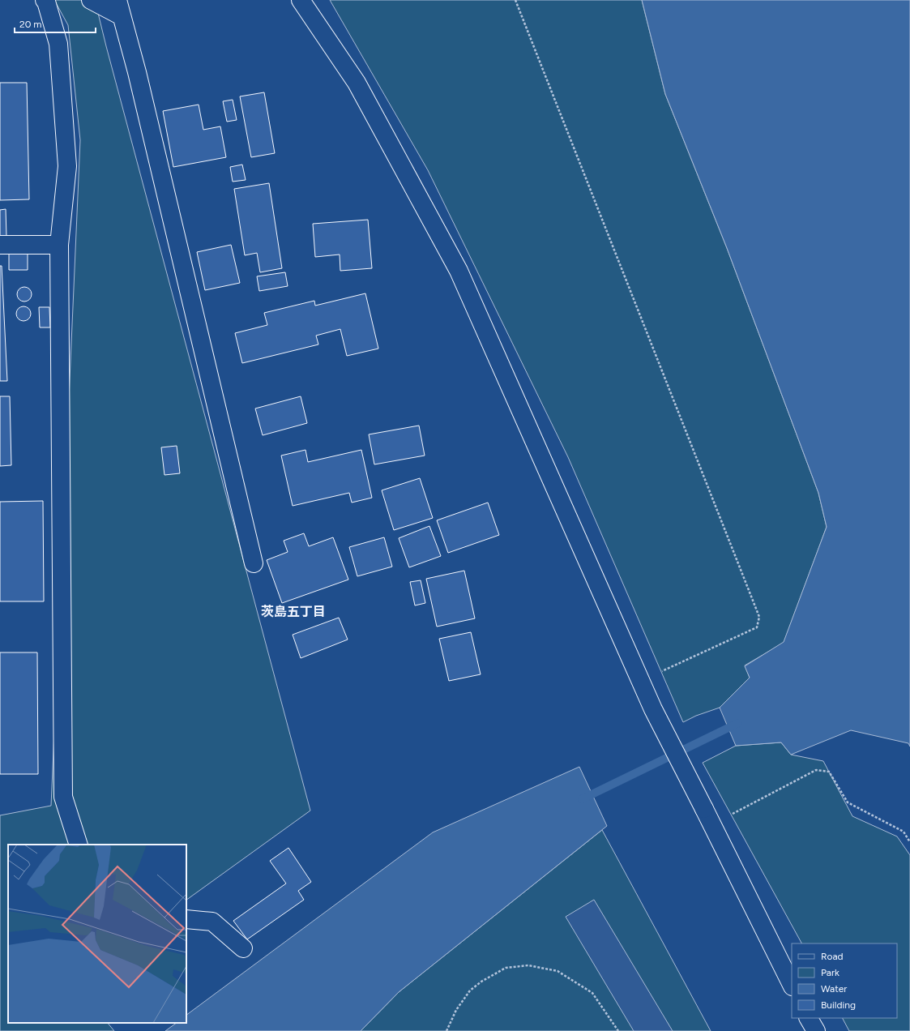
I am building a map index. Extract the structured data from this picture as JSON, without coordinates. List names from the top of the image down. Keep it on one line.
{"districts":["茨島五丁目"],"legend":["Road","Park","Water","Building"],"scale_bar":"20 m"}
